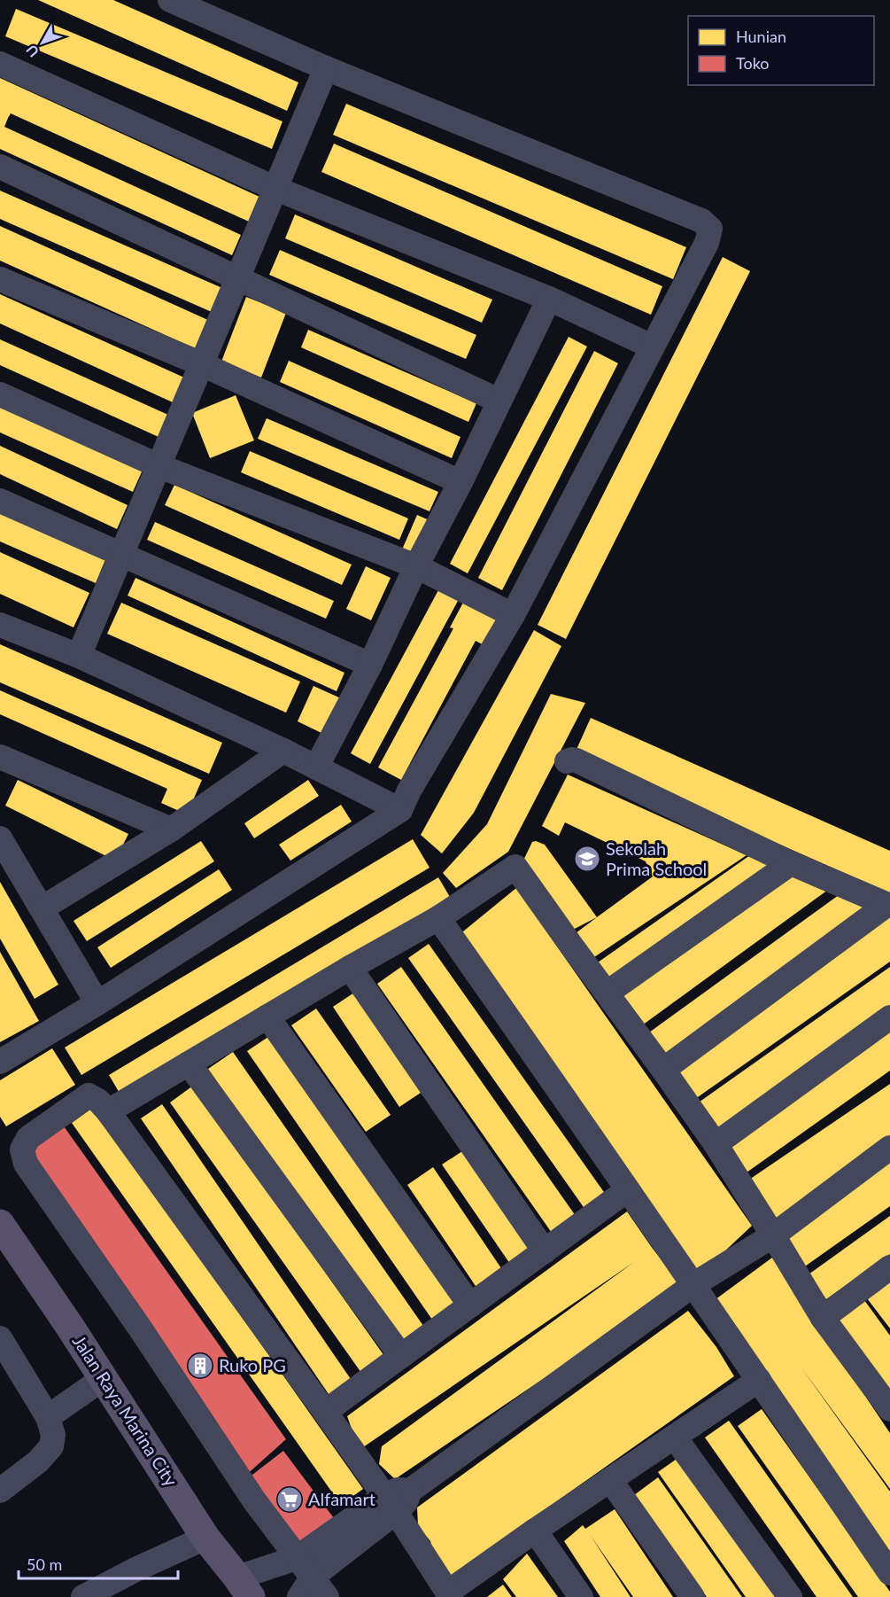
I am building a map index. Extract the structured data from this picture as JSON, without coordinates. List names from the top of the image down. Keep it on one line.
{"streets":{"main road":["Jalan Raya Marina City"]},"places":{"school or university":["Sekolah Prima School"],"building":["Ruko PG"],"supermarket":["Alfamart"]},"legend":["Hunian","Toko"],"scale_bar":"50 m","north":"bottom left"}
